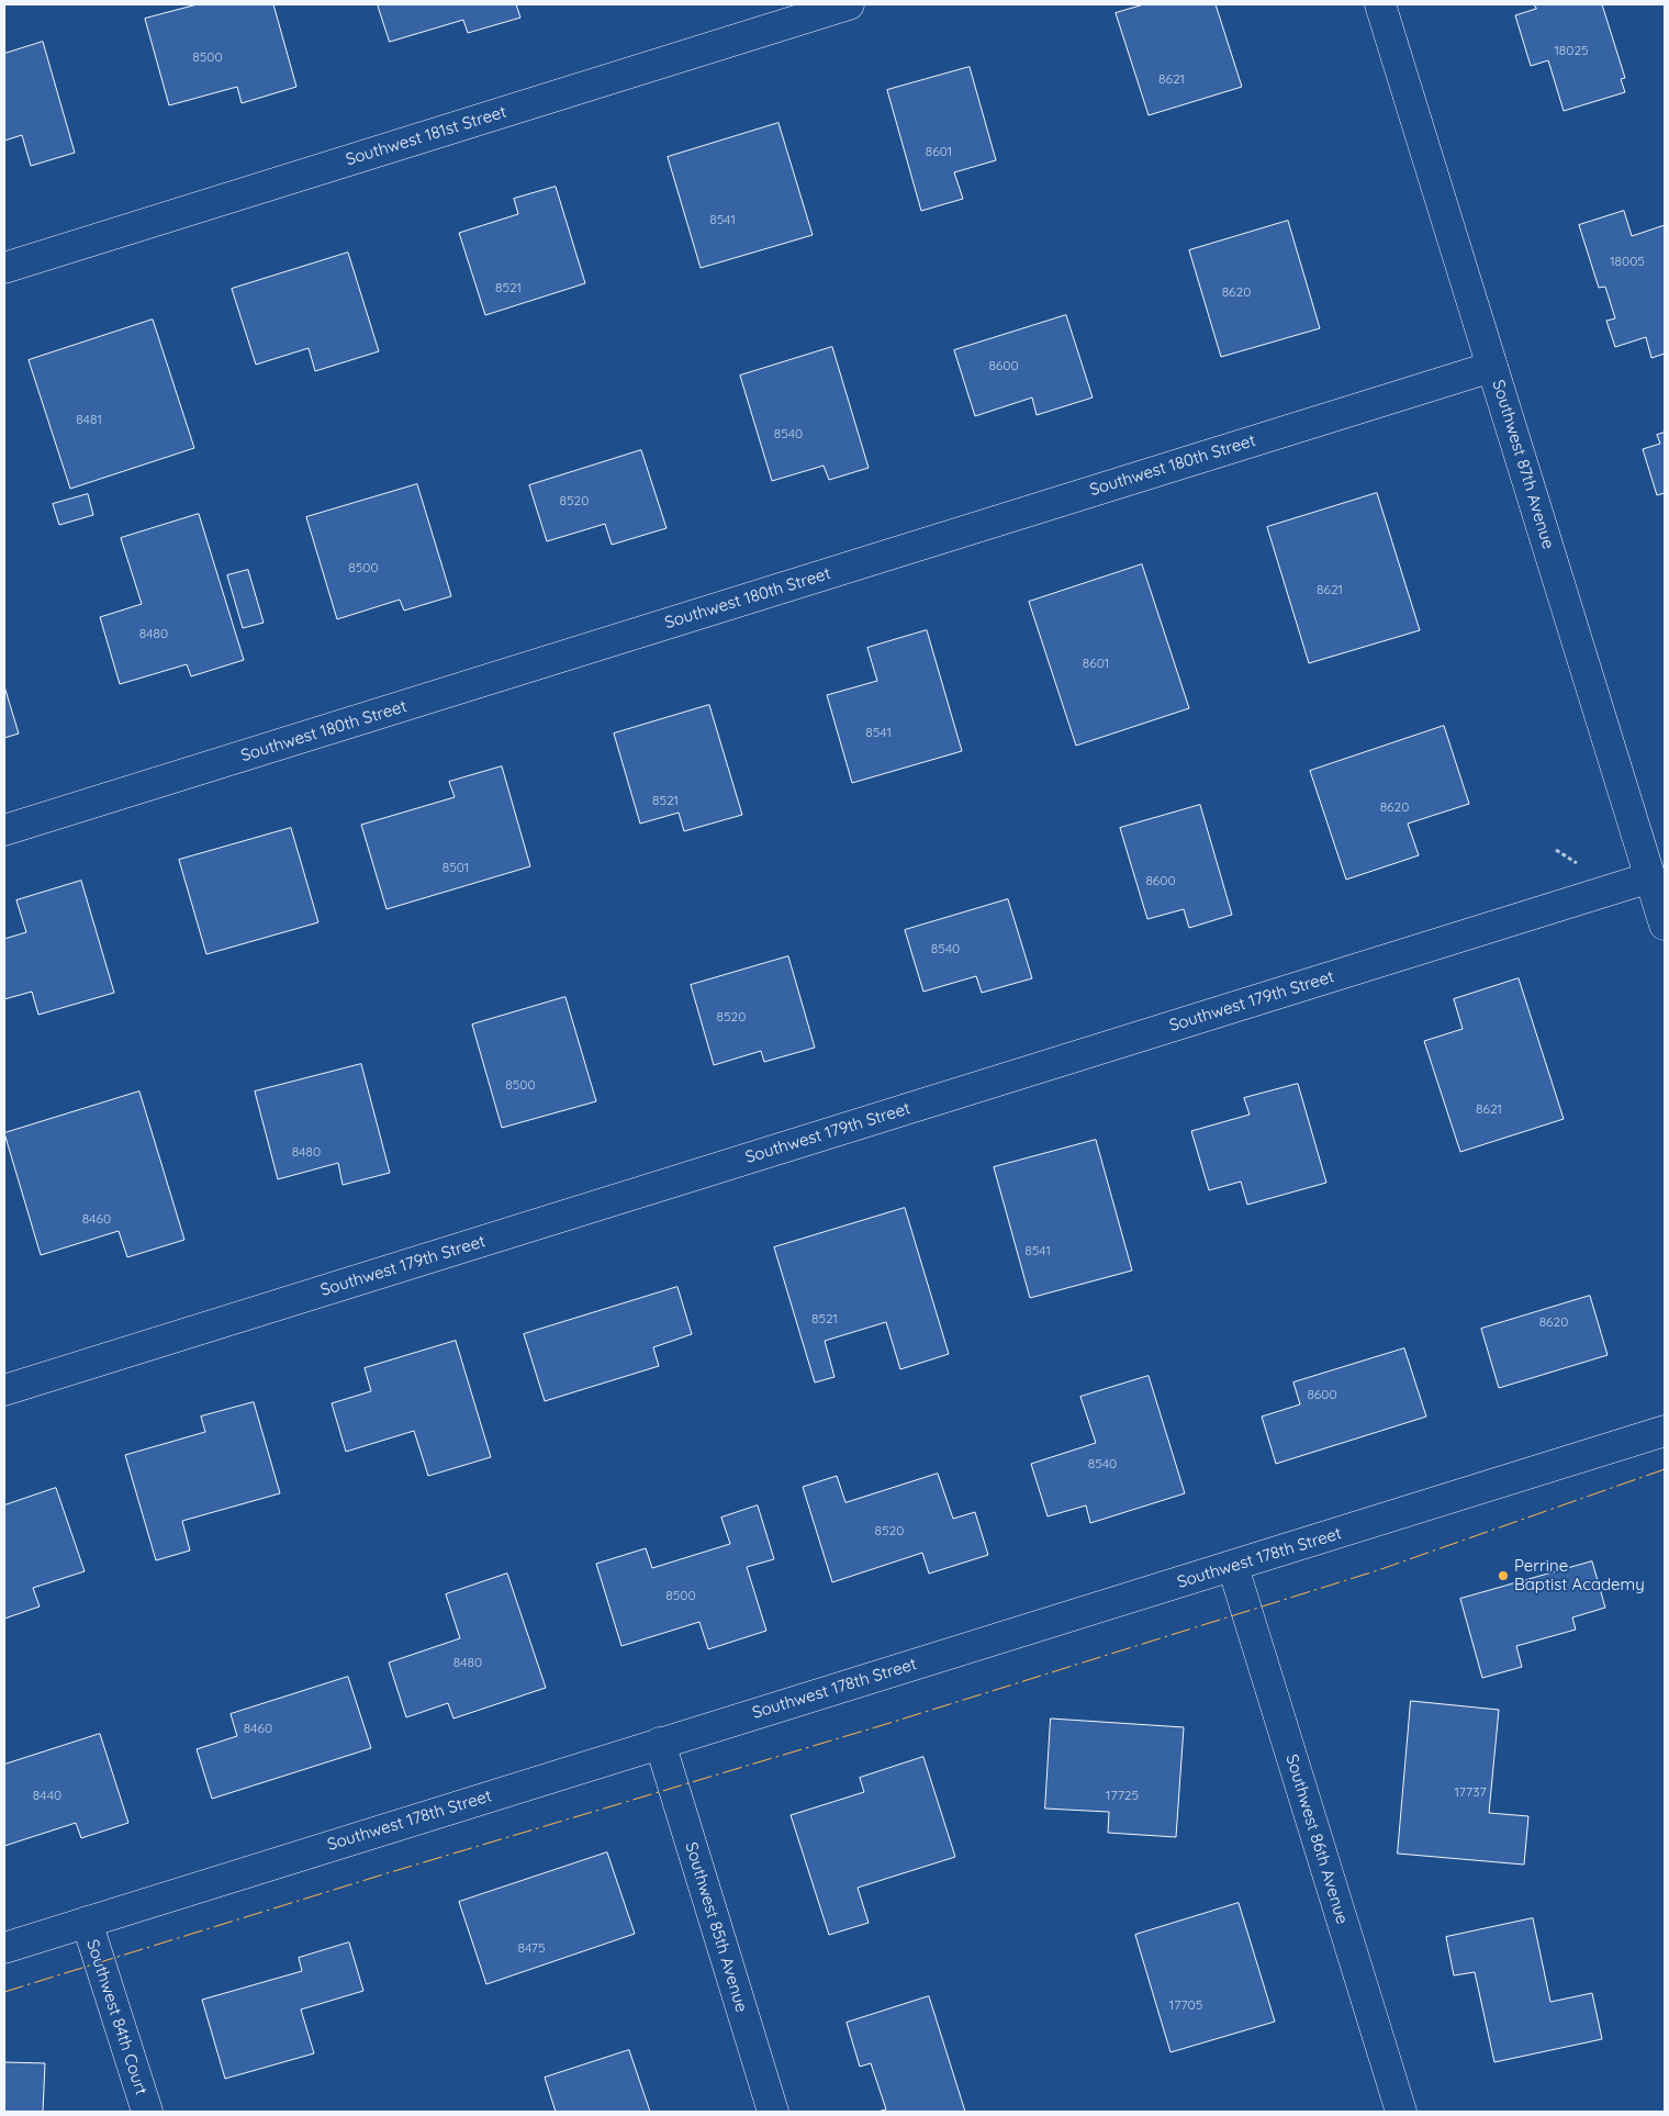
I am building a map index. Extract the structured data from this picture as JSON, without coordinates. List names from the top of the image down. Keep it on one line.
{"streets":{"street":["Southwest 181st Street","Southwest 87th Avenue","Southwest 180th Street","Southwest 179th Street","Southwest 178th Street","Southwest 86th Avenue","Southwest 85th Avenue","Southwest 84th Court"]},"crossings":[["Southwest 87th Avenue","Southwest 180th Street"],["Southwest 87th Avenue","Southwest 179th Street"],["Southwest 178th Street","Southwest 86th Avenue"],["Southwest 178th Street","Southwest 85th Avenue"],["Southwest 178th Street","Southwest 84th Court"]],"places":["Perrine Baptist Academy"],"house_numbers":["18025","8500","8621","8601","8541","18005","8521","8620","8600","8481","8540","8520","8500","8621","8480","8601","8541","8521","8620","8501","8600","8540","8520","8500","8621","8480","8460","8541","8521","8620","8600","8540","8520","8500","8480","8460","17737","8440","17725","8475","17705"]}
